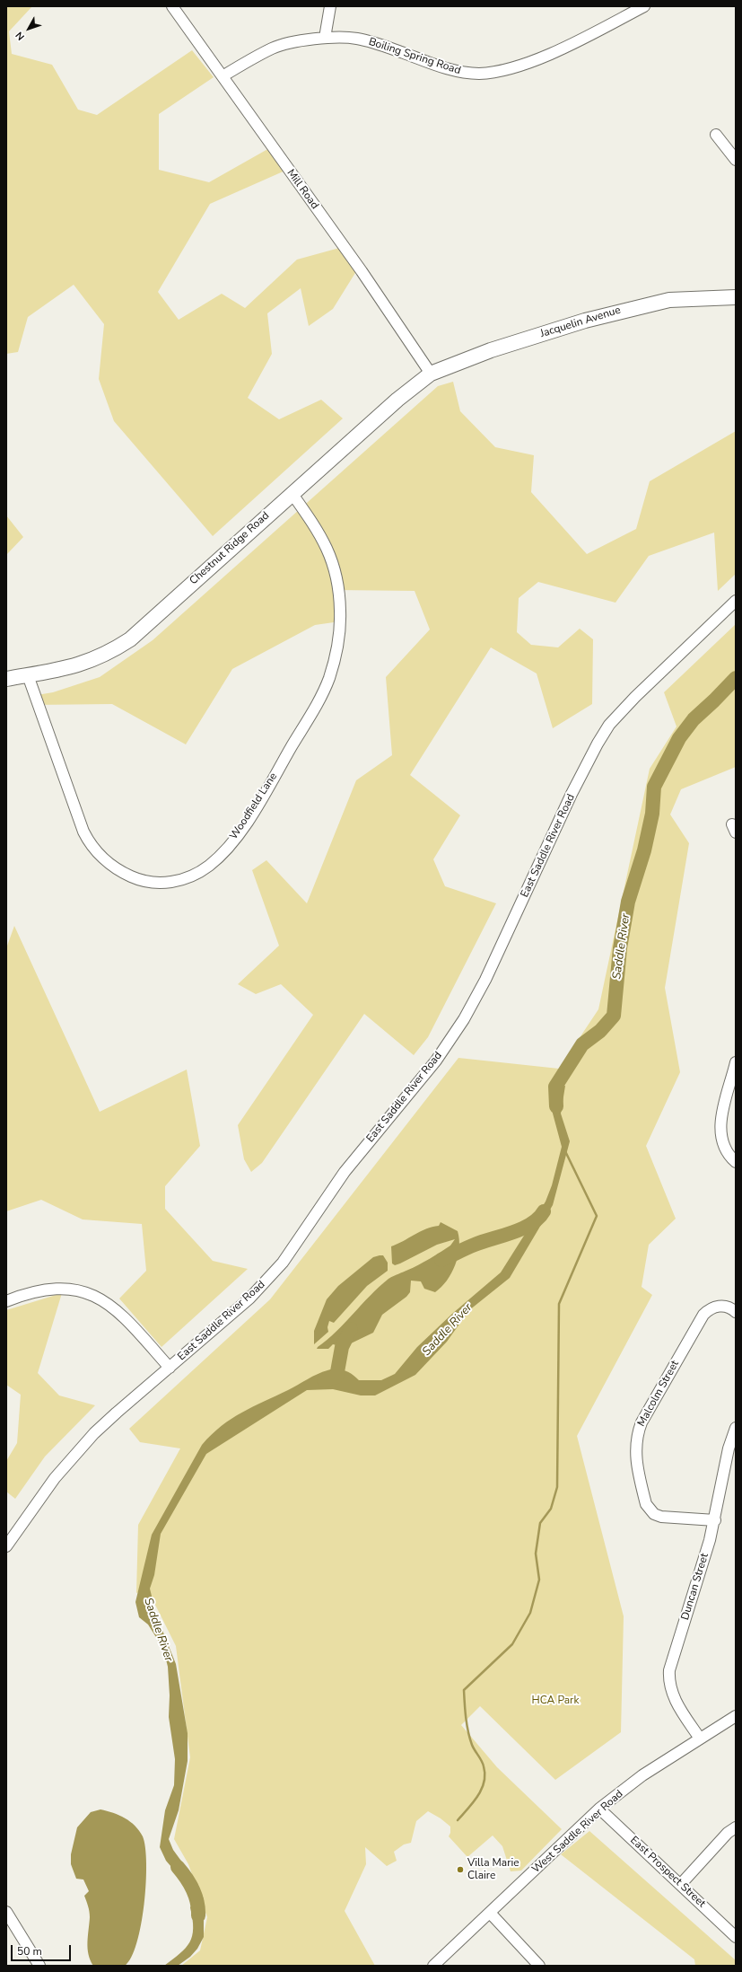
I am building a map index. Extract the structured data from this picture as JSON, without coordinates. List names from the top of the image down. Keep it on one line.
{"streets":{"main road":["Jacquelin Avenue","Chestnut Ridge Road"],"street":["Boiling Spring Road","Mill Road","Woodfield Lane","East Saddle River Road","Malcolm Street","Duncan Street","West Saddle River Road","East Prospect Street"]},"crossings":[["Boiling Spring Road","Mill Road"],["Mill Road","Jacquelin Avenue"],["Mill Road","Chestnut Ridge Road"],["Jacquelin Avenue","Chestnut Ridge Road"],["Chestnut Ridge Road","Woodfield Lane"],["Malcolm Street","Duncan Street"],["Duncan Street","West Saddle River Road"],["West Saddle River Road","East Prospect Street"]],"water":["Saddle River"],"parks":["HCA Park"],"places":["Villa Marie Claire"],"scale_bar":"50 m","north":"bottom left"}
